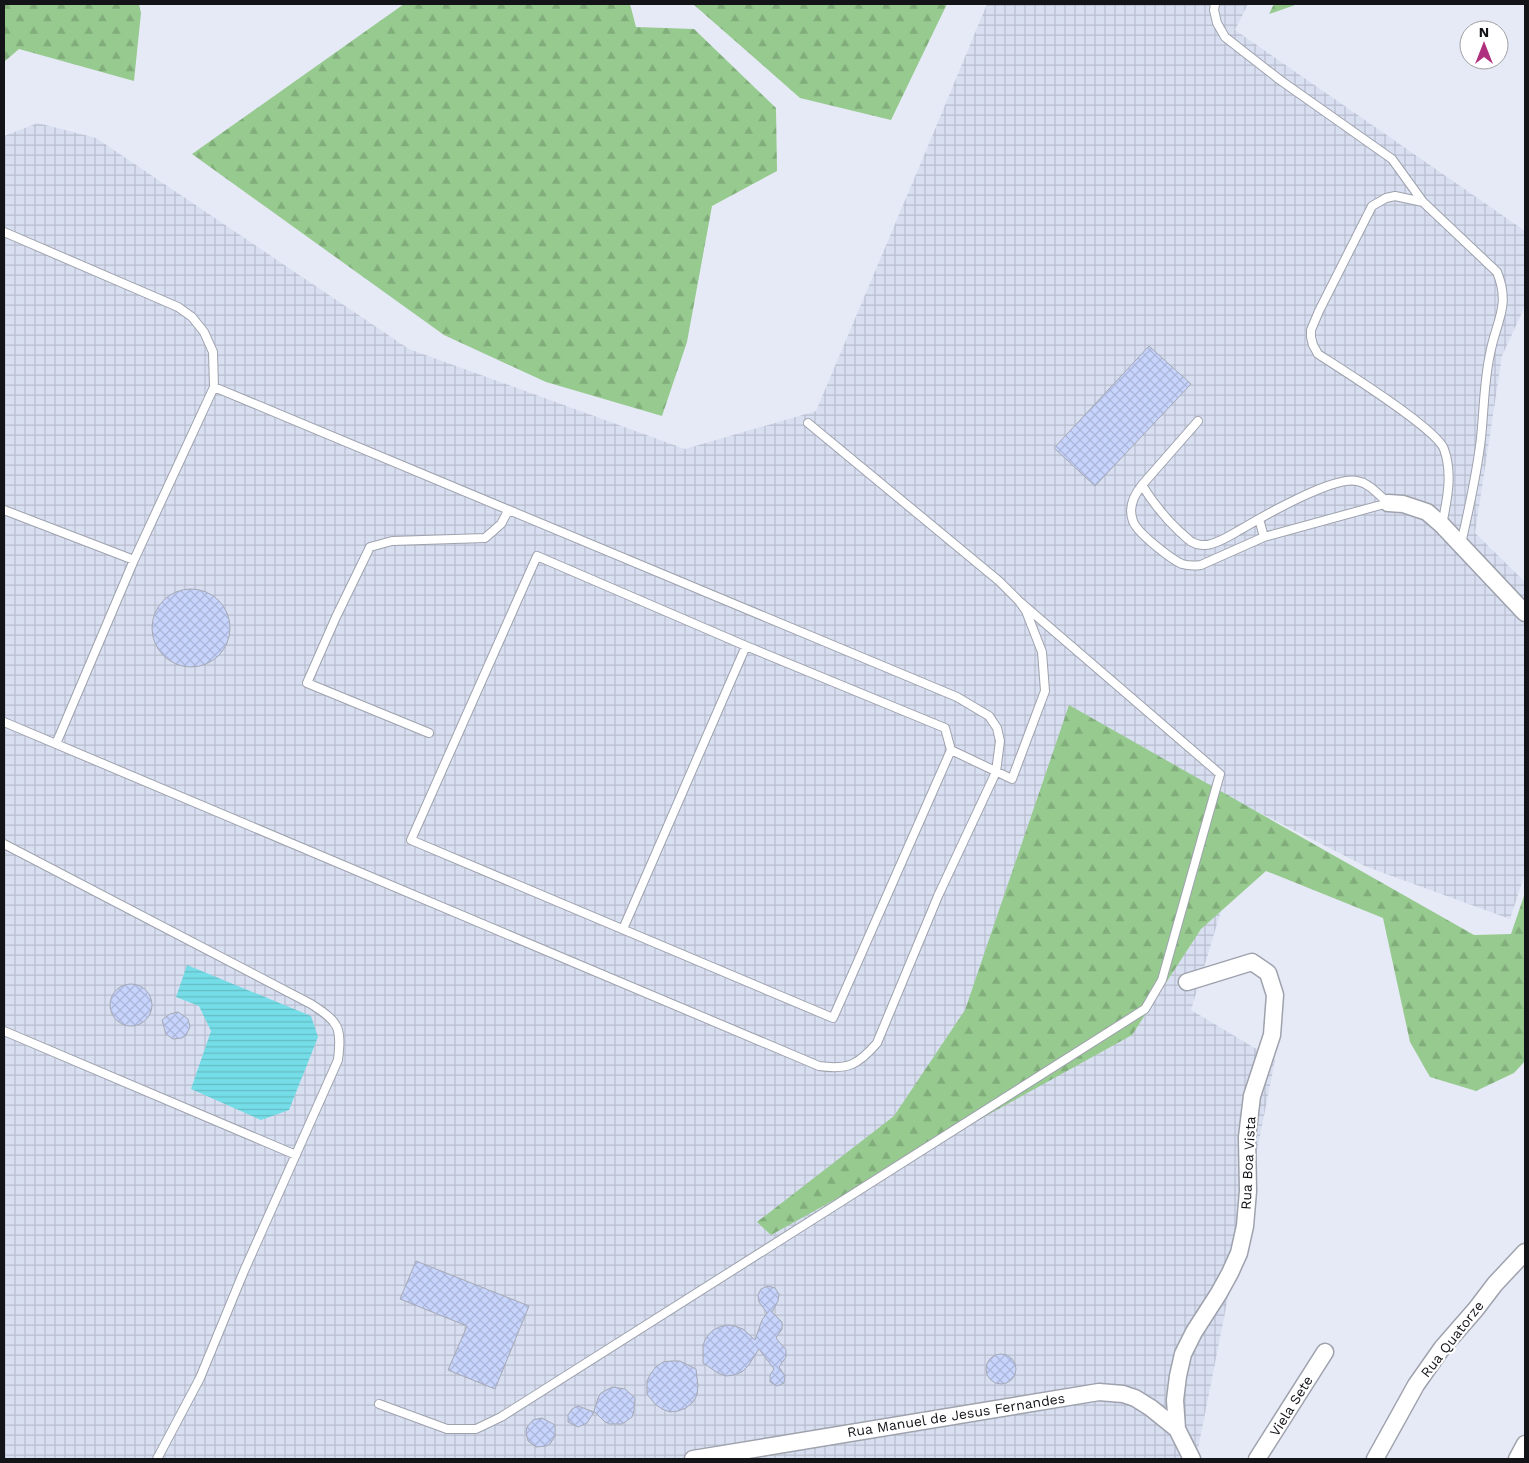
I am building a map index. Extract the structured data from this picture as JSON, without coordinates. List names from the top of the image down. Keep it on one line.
{"streets":{"street":["Rua Boa Vista","Rua Quatorze","Viela Sete","Rua Manuel de Jesus Fernandes"]},"crossings":[["Rua Boa Vista","Rua Manuel de Jesus Fernandes"]],"north":"top"}
